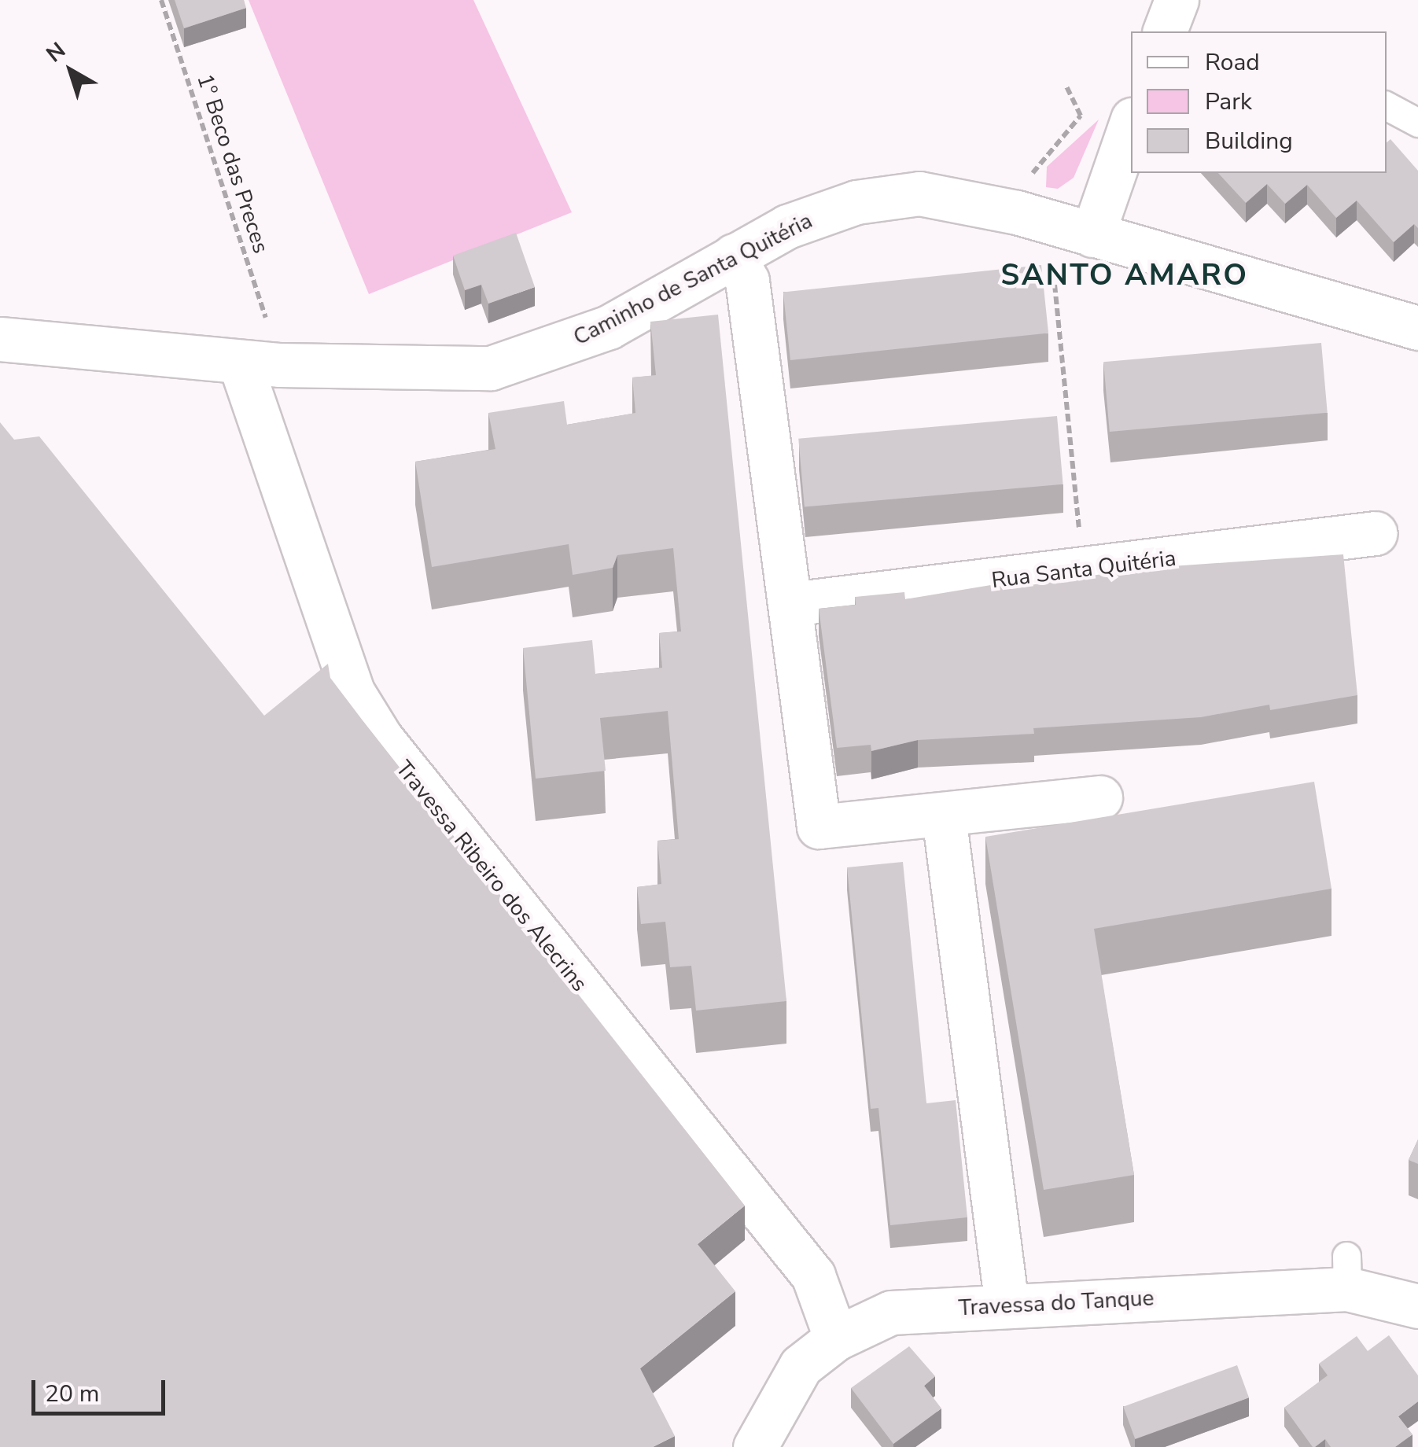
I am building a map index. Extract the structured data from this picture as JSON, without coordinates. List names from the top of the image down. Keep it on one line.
{"streets":{"street":["Caminho de Santa Quitéria","Rua Santa Quitéria","Travessa Ribeiro dos Alecrins","Travessa do Tanque"],"path":["1º Beco das Preces"]},"crossings":[["Caminho de Santa Quitéria","Travessa Ribeiro dos Alecrins"],["Travessa Ribeiro dos Alecrins","Travessa do Tanque"]],"districts":["SANTO AMARO"],"legend":["Road","Park","Building"],"scale_bar":"20 m","north":"top left"}
